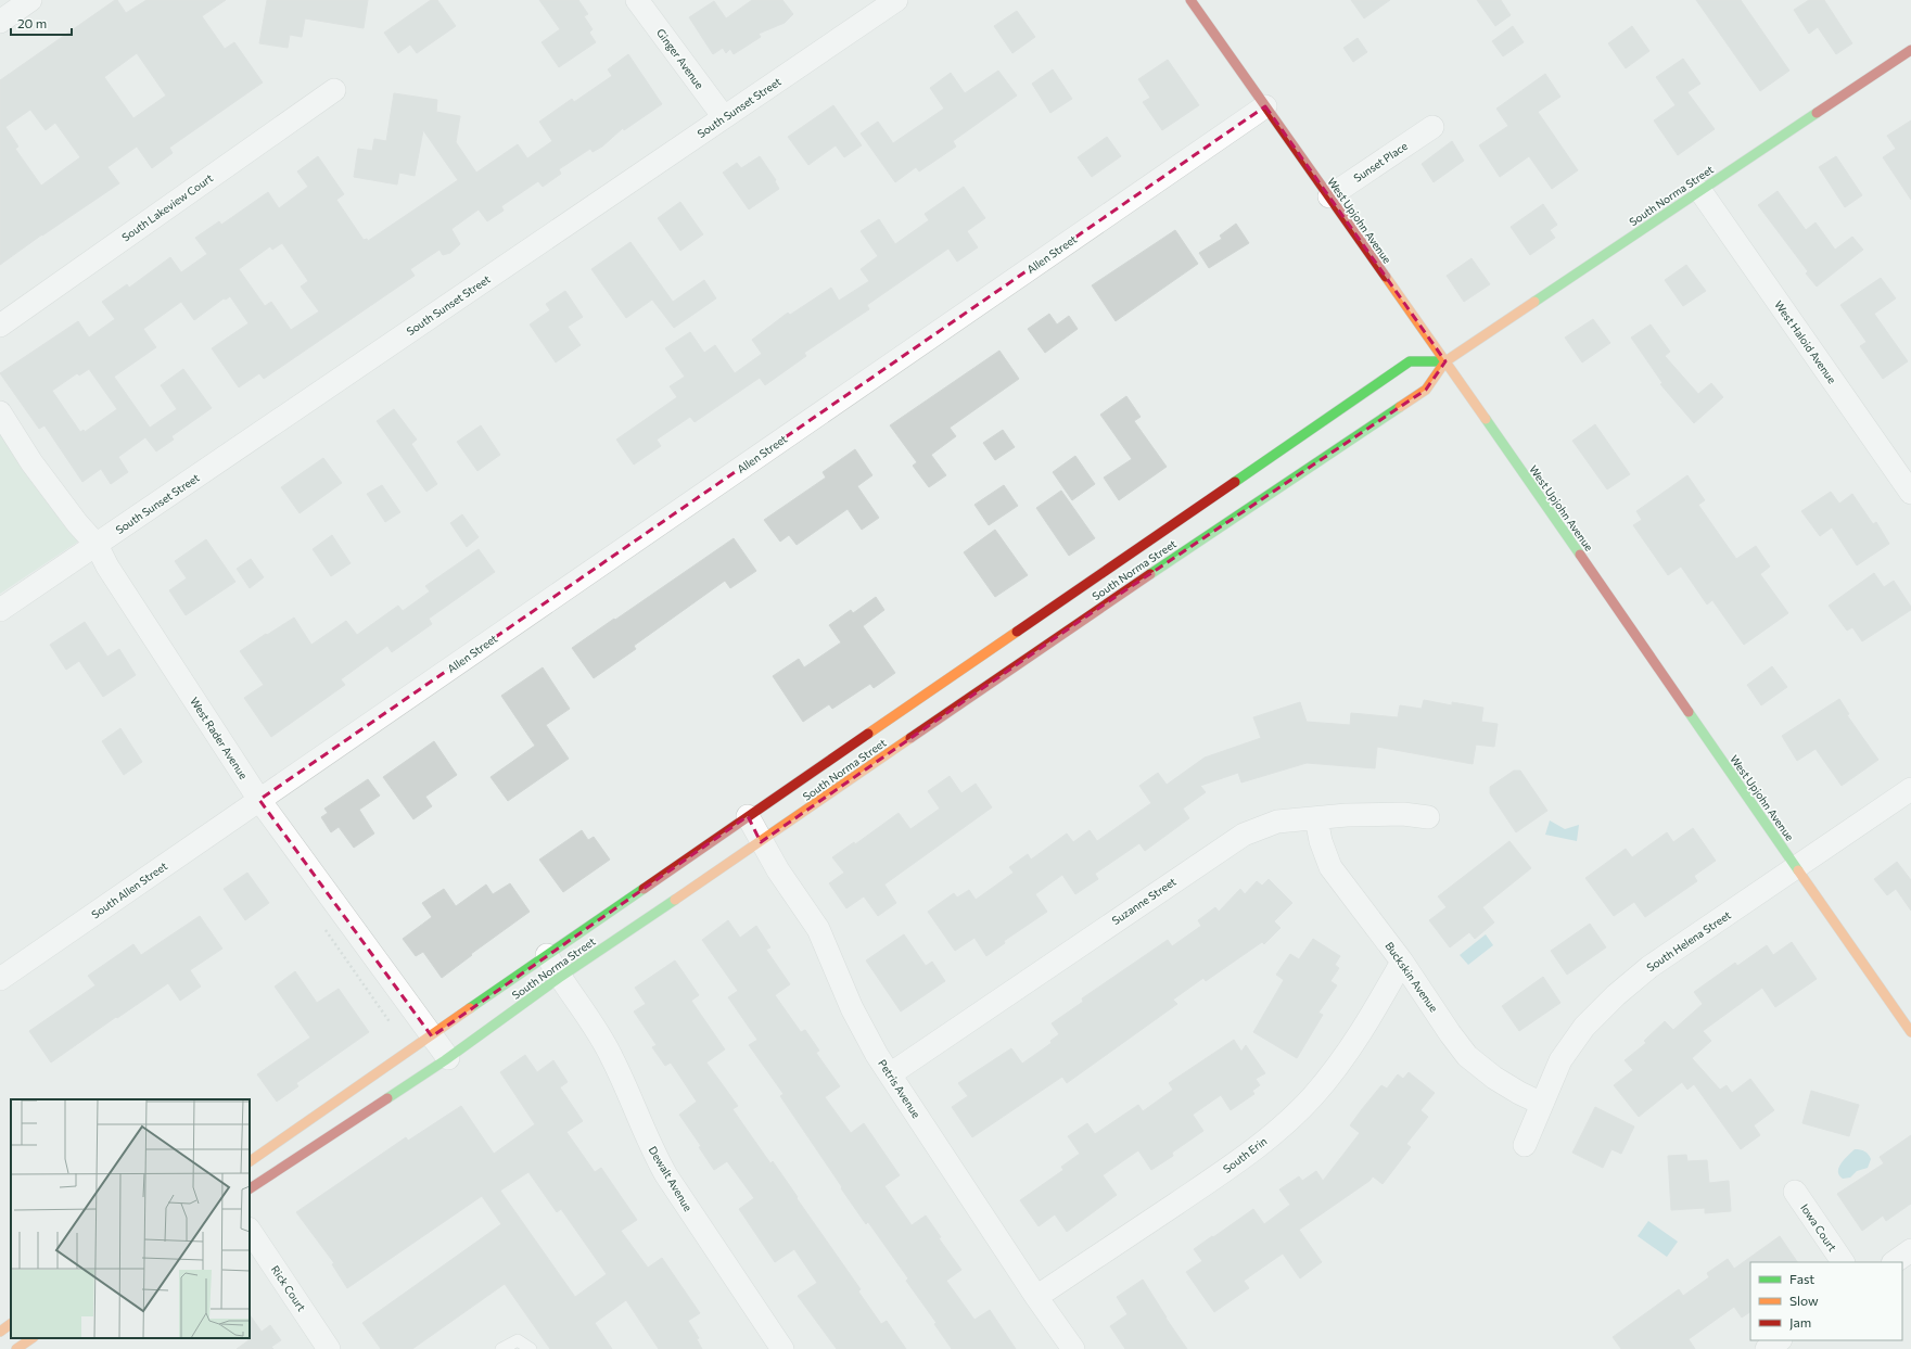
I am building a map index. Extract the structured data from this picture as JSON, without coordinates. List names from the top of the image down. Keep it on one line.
{"streets":{"street":["Ginger Avenue","South Sunset Street","Sunset Place","South Norma Street","South Lakeview Court","West Upjohn Avenue","Allen Street","West Haloid Avenue","West Rader Avenue","South Allen Street","Suzanne Street","South Helena Street","Buckskin Avenue","Petris Avenue","South Erin","Dewalt Avenue","Iowa Court","Rick Court"]},"crossings":[["Ginger Avenue","South Sunset Street"],["South Sunset Street","West Rader Avenue"],["Sunset Place","West Upjohn Avenue"],["South Norma Street","West Upjohn Avenue"],["South Norma Street","West Haloid Avenue"],["South Norma Street","West Rader Avenue"],["South Norma Street","Petris Avenue"],["South Norma Street","Dewalt Avenue"],["West Upjohn Avenue","Allen Street"],["West Upjohn Avenue","South Helena Street"],["Allen Street","West Rader Avenue"],["Allen Street","South Allen Street"],["West Rader Avenue","South Allen Street"],["Suzanne Street","Buckskin Avenue"],["Suzanne Street","Petris Avenue"],["South Helena Street","Buckskin Avenue"],["Buckskin Avenue","South Erin"],["Petris Avenue","South Erin"]],"legend":["Fast","Slow","Jam"],"scale_bar":"20 m"}
